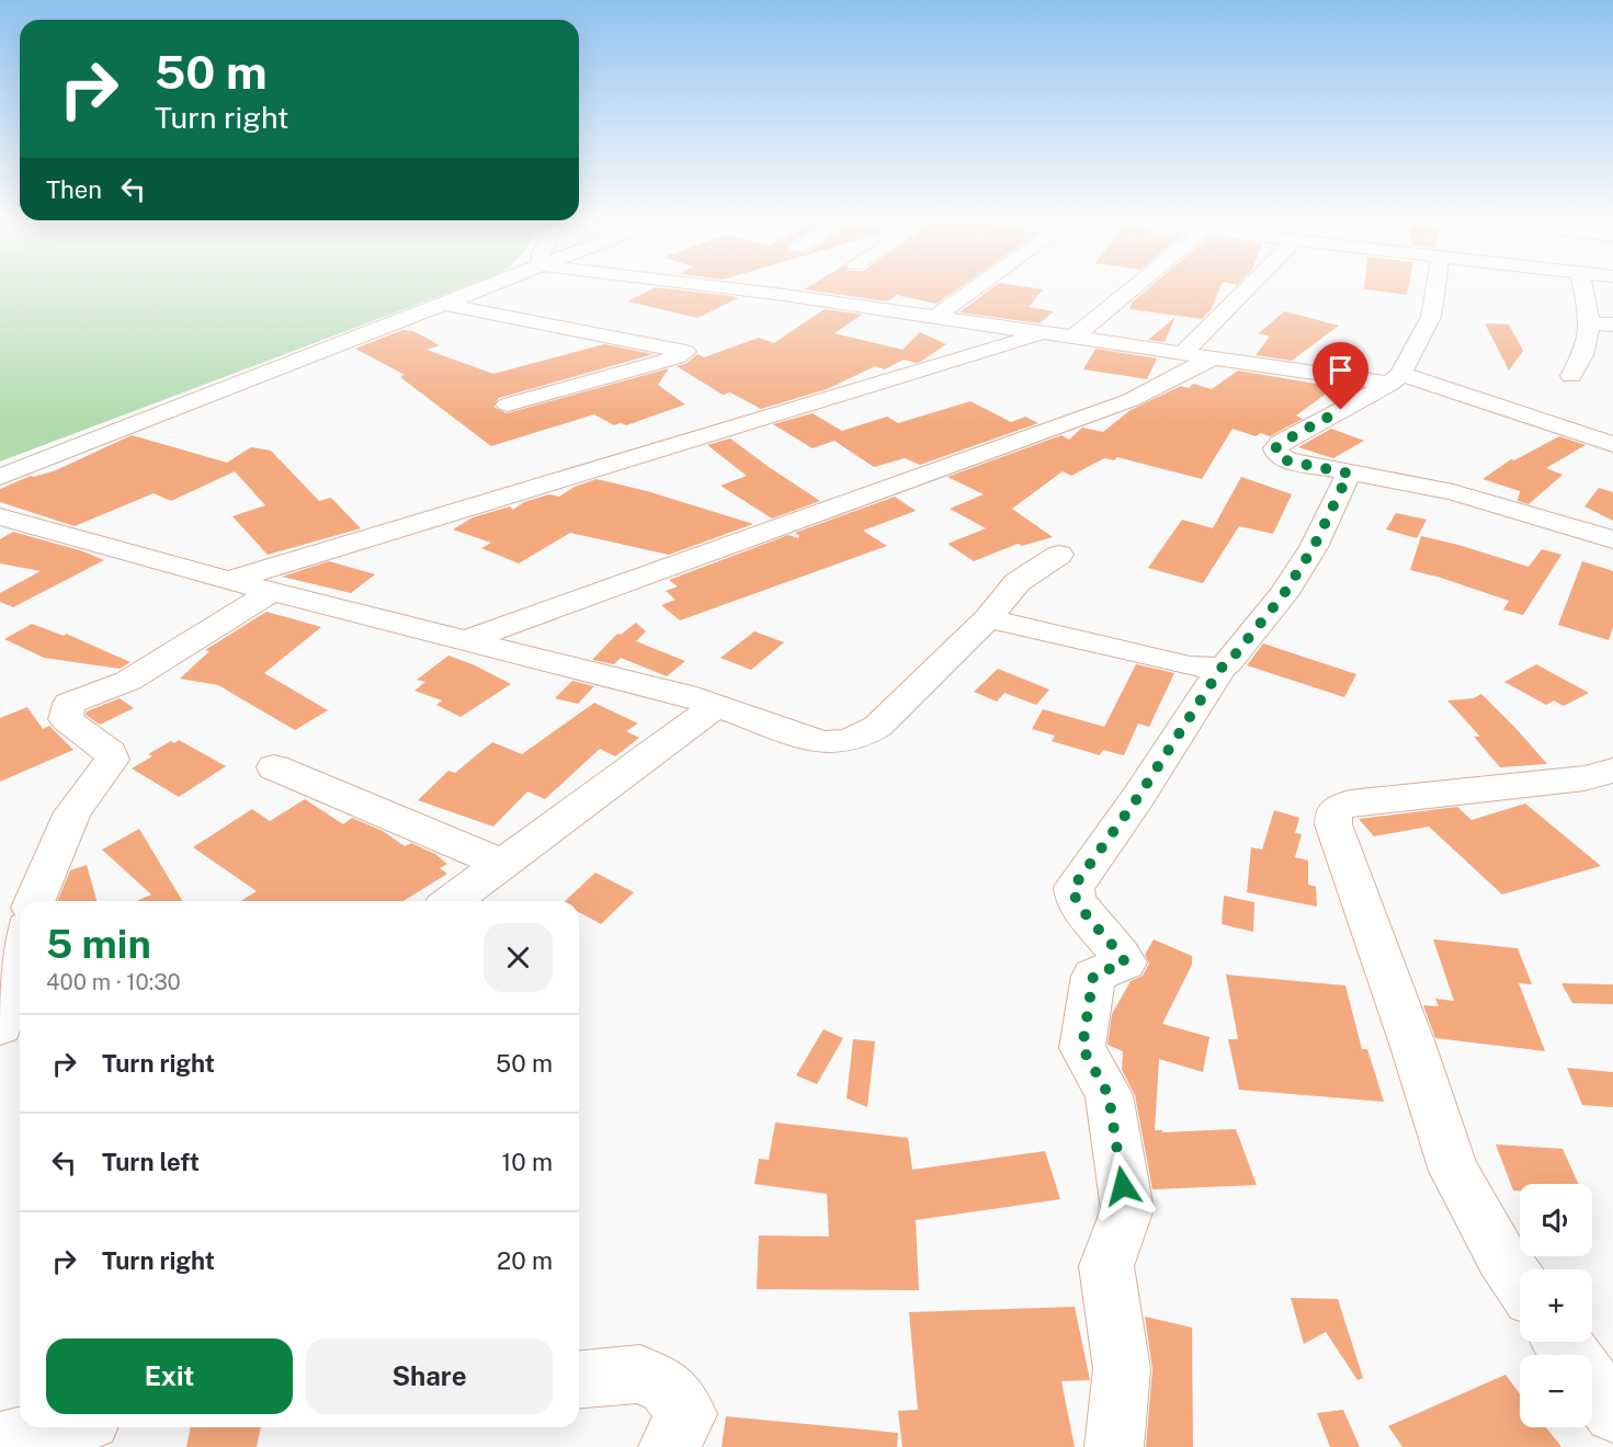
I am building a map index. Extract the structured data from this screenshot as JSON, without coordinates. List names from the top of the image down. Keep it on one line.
{"page":{"turn":["50 m","Turn right"],"then":"Then","heading":["5 min","400 m · 10:30"],"list":[{"name":"Turn right","value":"50 m"},{"name":"Turn left","value":"10 m"},{"name":"Turn right","value":"20 m"}],"map_buttons":["+","−"],"buttons":["Exit","Share"]}}
